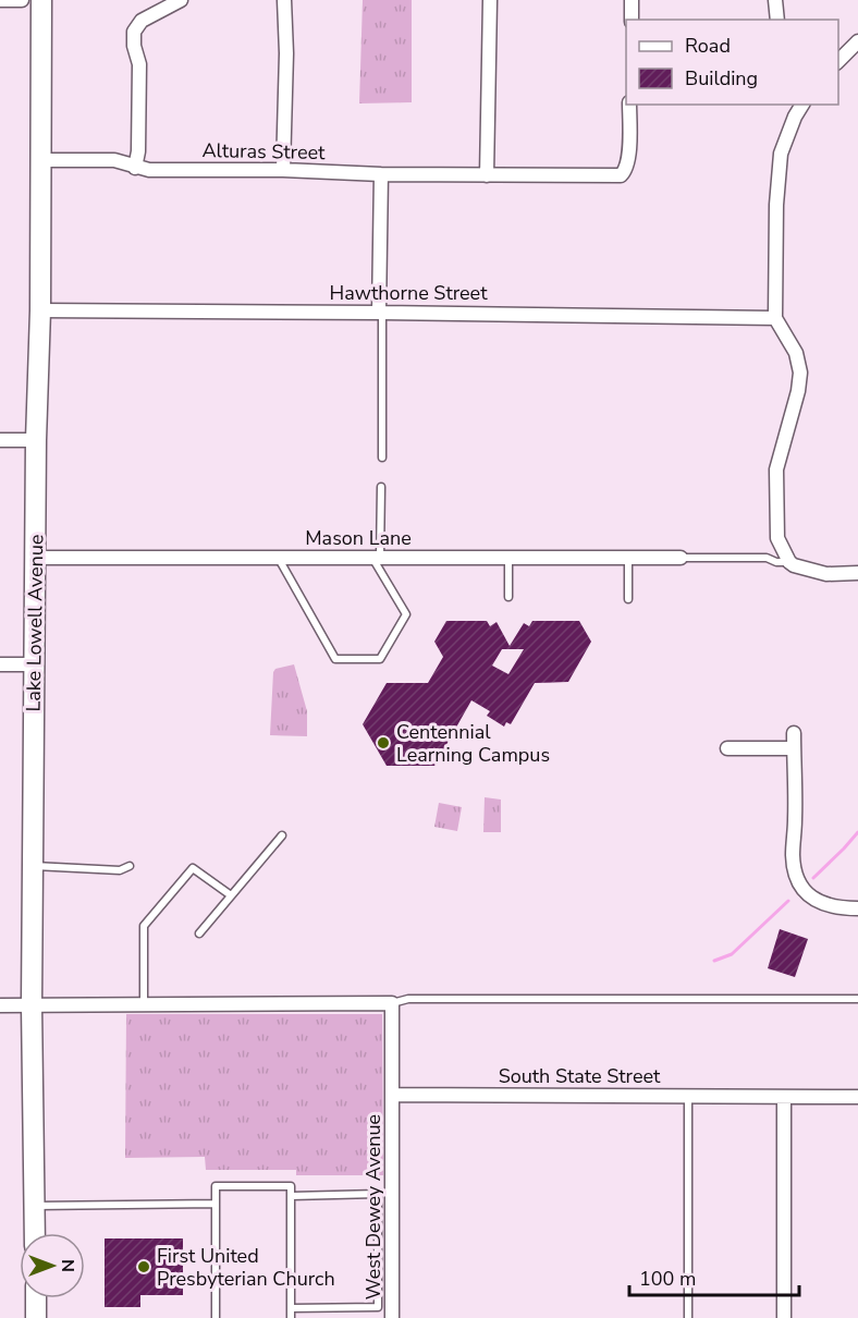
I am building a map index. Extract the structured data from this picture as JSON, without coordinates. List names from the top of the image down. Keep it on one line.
{"streets":{"main road":["Lake Lowell Avenue"],"street":["Alturas Street","Hawthorne Street","Mason Lane","South State Street","West Dewey Avenue"]},"crossings":[["Alturas Street","Lake Lowell Avenue"],["Hawthorne Street","Lake Lowell Avenue"],["Mason Lane","Lake Lowell Avenue"],["South State Street","West Dewey Avenue"]],"places":["Centennial Learning Campus","First United Presbyterian Church"],"legend":["Road","Building"],"scale_bar":"100 m","north":"right"}
